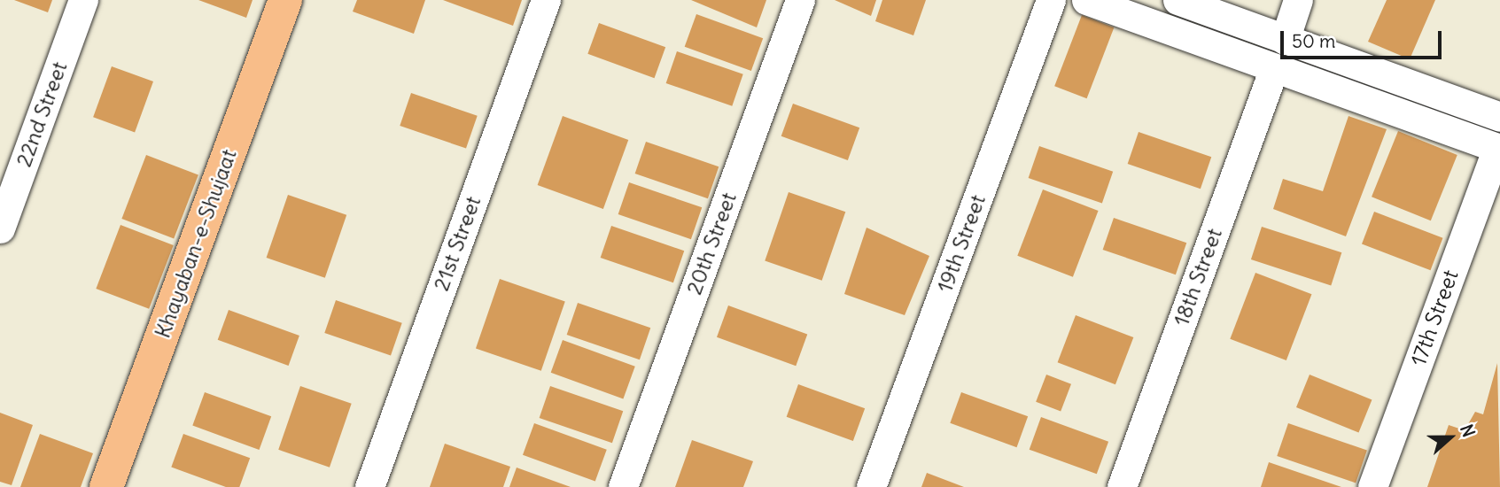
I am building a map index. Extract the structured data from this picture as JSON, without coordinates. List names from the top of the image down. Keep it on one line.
{"streets":{"main road":["Khayaban-e-Shujaat"],"street":["22nd Street","21st Street","20th Street","19th Street","18th Street","17th Street"]},"scale_bar":"50 m","north":"right"}
